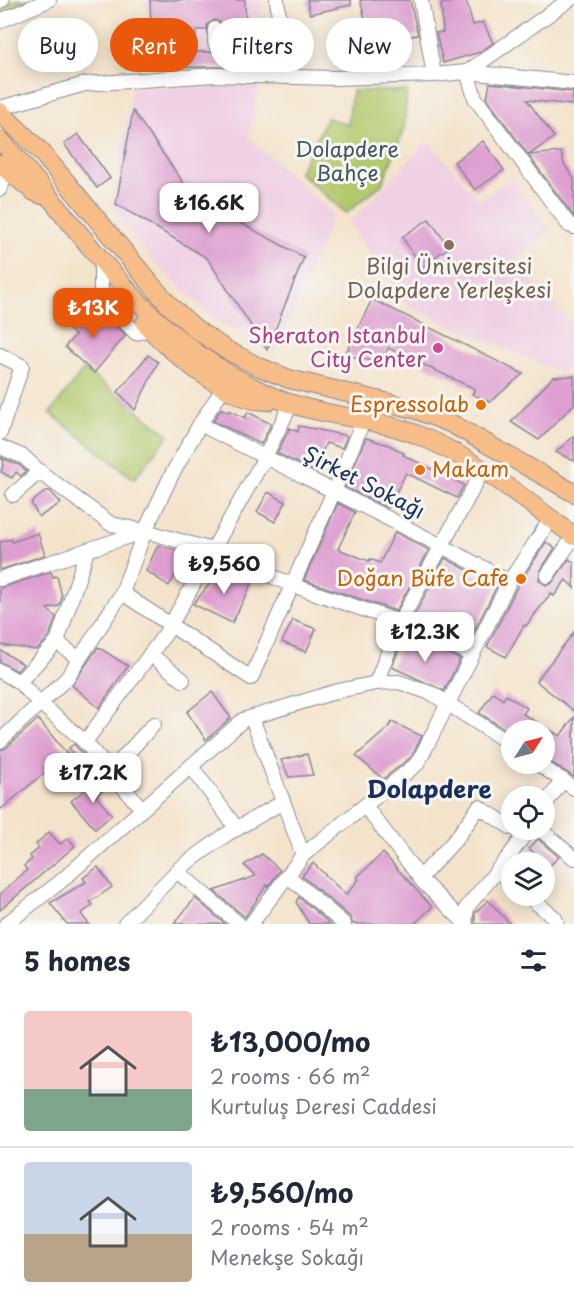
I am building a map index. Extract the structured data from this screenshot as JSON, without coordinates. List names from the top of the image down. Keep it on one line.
{"streets":{"street":["Şirket Sokağı"]},"districts":["Dolapdere"],"parks":["Dolapdere Bahçe"],"places":["Bilgi Üniversitesi Dolapdere Yerleşkesi","Sheraton Istanbul City Center","Espressolab","Makam","Doğan Büfe Cafe"],"north":"top right","page":{"chip":["Buy","Rent","Filters","New"],"price":["₺16.6K","₺13K","₺9,560","₺12.3K","₺17.2K"],"heading":"5 homes","list":[{"name":"₺13,000/mo","note":"2 rooms · 66 m² · Kurtuluş Deresi Caddesi"},{"name":"₺9,560/mo","note":"2 rooms · 54 m² · Menekşe Sokağı"}]}}
